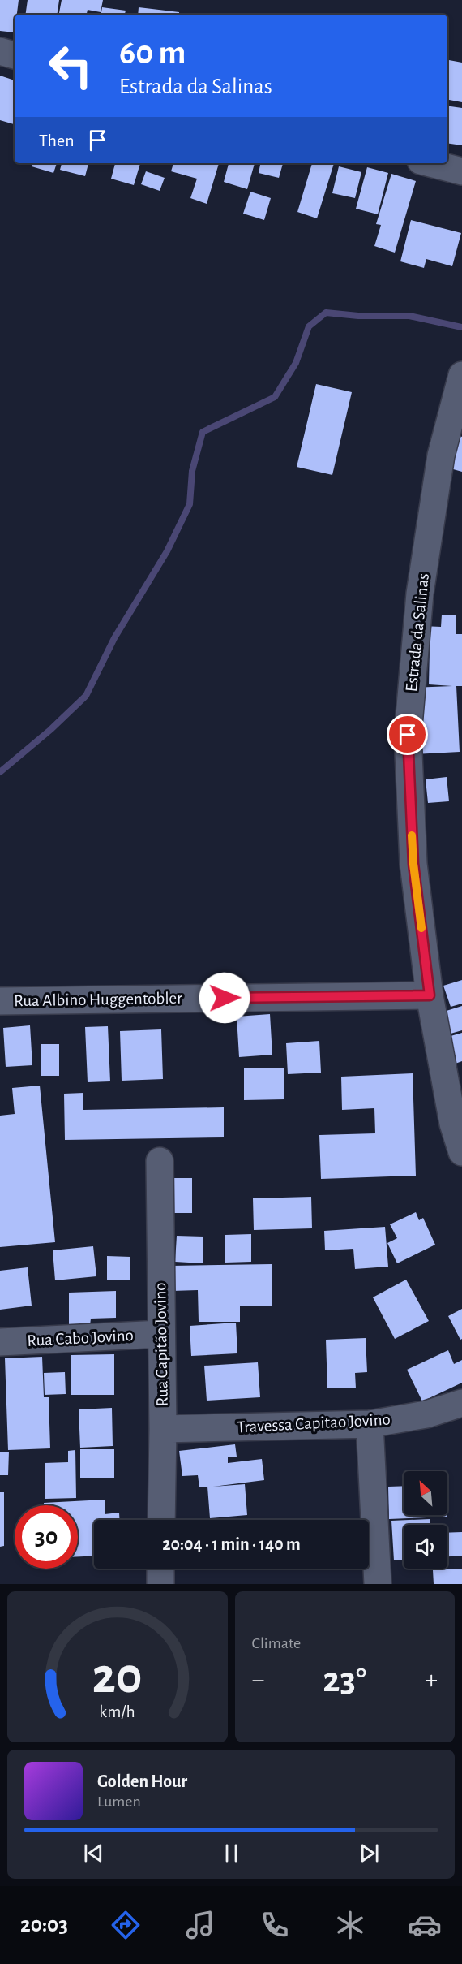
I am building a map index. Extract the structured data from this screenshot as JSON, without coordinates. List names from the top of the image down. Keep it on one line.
{"streets":{"street":["Estrada da Salinas","Rua Albino Huggentobler","Rua Cabo Jovino","Rua Capitão Jovino","Travessa Capitao Jovino"]},"crossings":[["Estrada da Salinas","Rua Albino Huggentobler"],["Rua Cabo Jovino","Rua Capitão Jovino"],["Rua Capitão Jovino","Travessa Capitao Jovino"]],"north":"top left","page":{"turn":["60 m","Estrada da Salinas"],"then":"Then","limit":"30","trip":"20:04 · 1 min · 140 m","tile":"Climate","heat":["−","23°","+"],"song":["Golden Hour","Lumen"],"tabs":"20:03","gauge":["20","km/h"]}}
